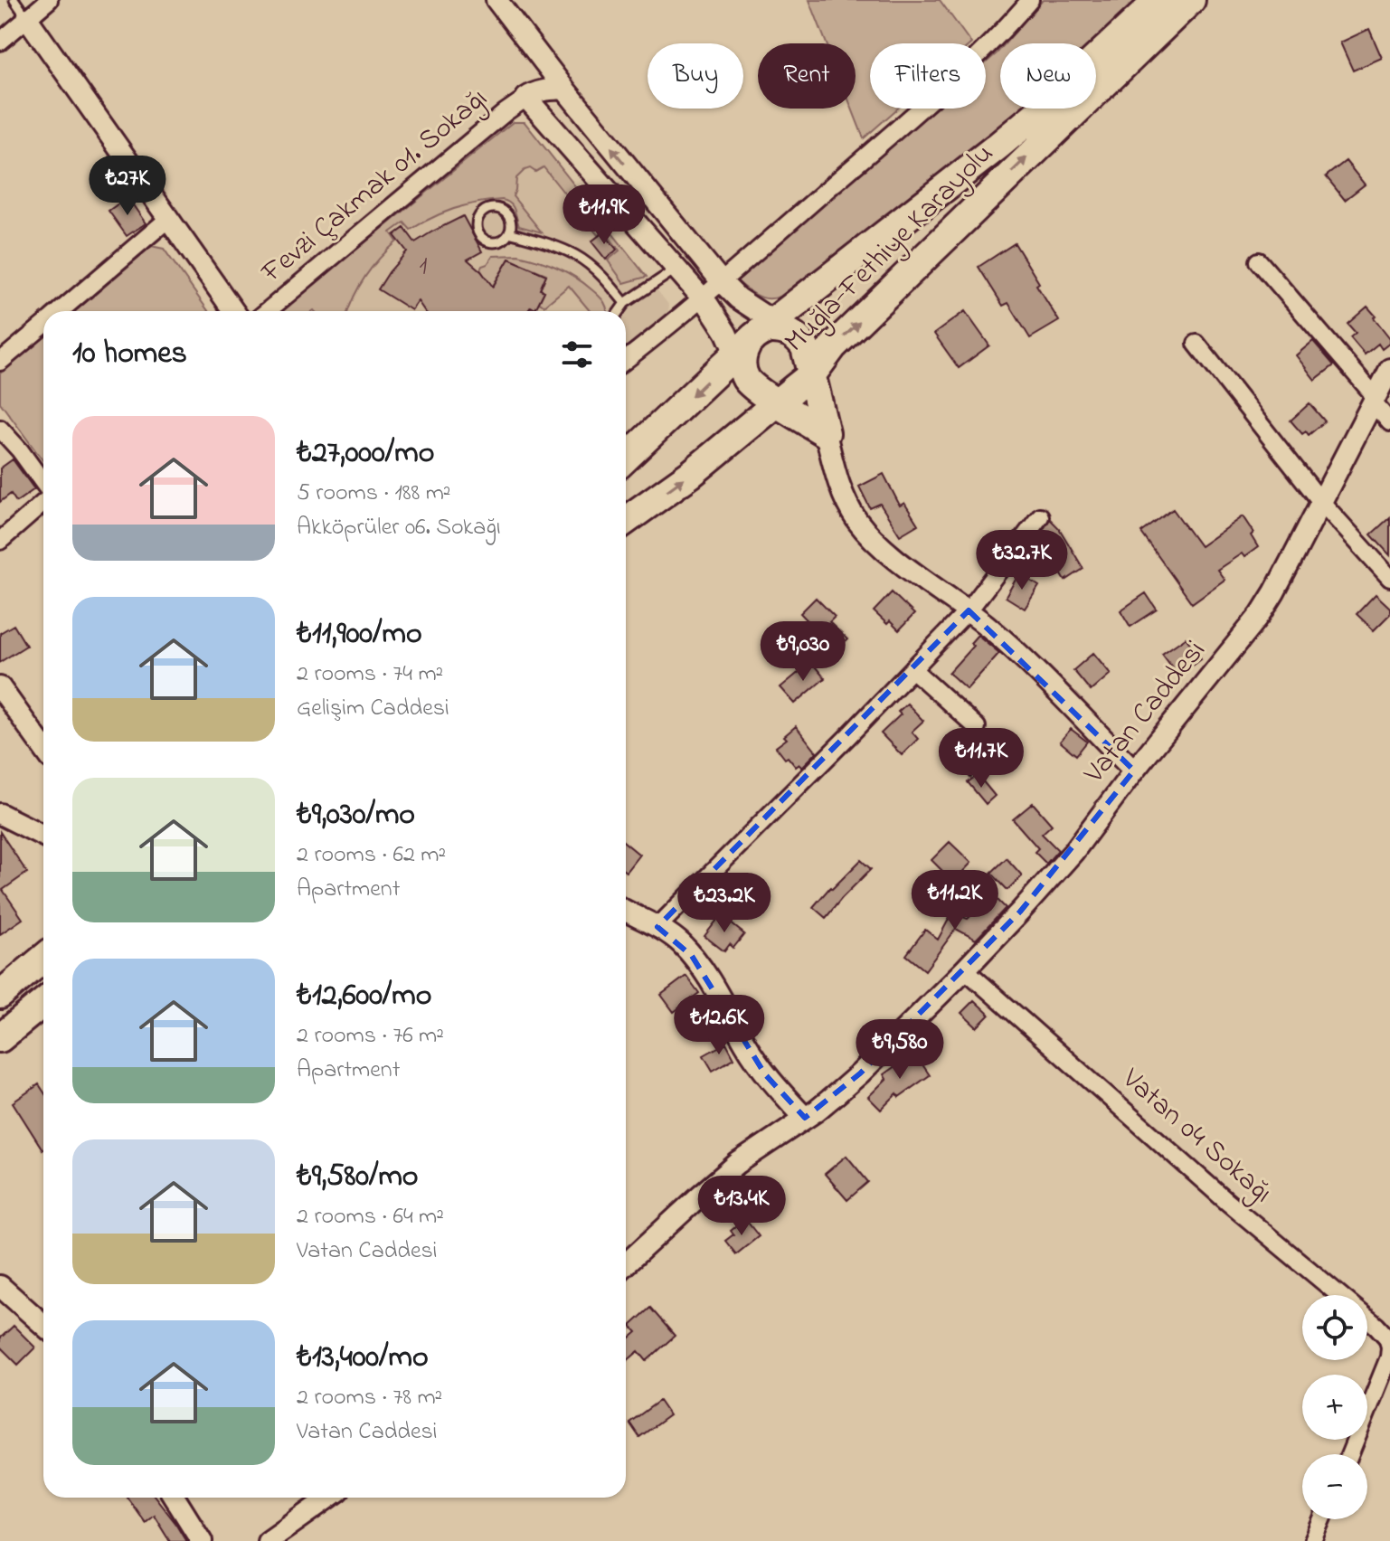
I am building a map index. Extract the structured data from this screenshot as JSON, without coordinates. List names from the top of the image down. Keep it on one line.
{"streets":{"highway":["Muğla-Fethiye Karayolu"],"street":["Fevzi Çakmak 01. Sokağı","Vatan Caddesi","Vatan 04 Sokağı"]},"crossings":[["Vatan Caddesi","Vatan 04 Sokağı"]],"house_numbers":["1"],"page":{"chip":["Buy","Rent","Filters","New"],"price":["₺27K","₺11.9K","₺32.7K","₺9,030","₺11.7K","₺11.2K","₺23.2K","₺12.6K","₺9,580","₺13.4K"],"heading":"10 homes","list":[{"name":"₺27,000/mo","note":"5 rooms · 188 m² · Akköprüler 06. Sokağı"},{"name":"₺11,900/mo","note":"2 rooms · 74 m² · Gelişim Caddesi"},{"name":"₺9,030/mo","note":"2 rooms · 62 m² · Apartment"},{"name":"₺12,600/mo","note":"2 rooms · 76 m² · Apartment"},{"name":"₺9,580/mo","note":"2 rooms · 64 m² · Vatan Caddesi"},{"name":"₺13,400/mo","note":"2 rooms · 78 m² · Vatan Caddesi"}],"map_buttons":["+","−"]}}
